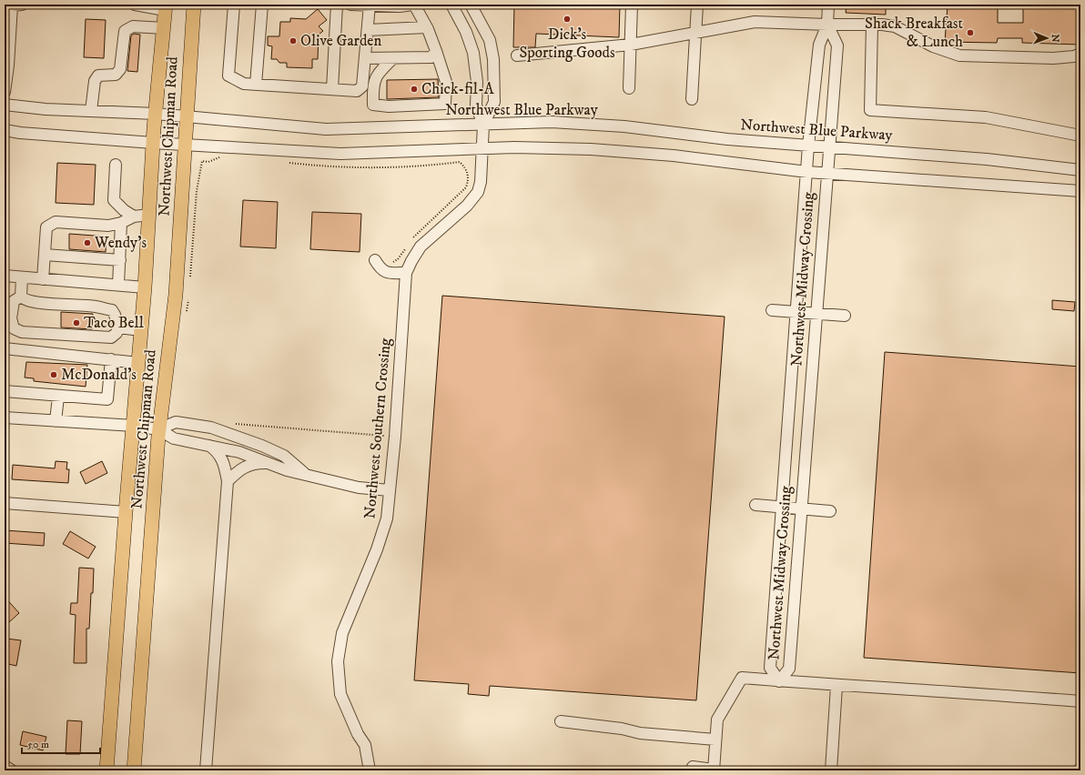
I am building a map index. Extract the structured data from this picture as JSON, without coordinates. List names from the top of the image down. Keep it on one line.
{"streets":{"main road":["Northwest Chipman Road"],"street":["Northwest Blue Parkway","Northwest Midway Crossing","Northwest Southern Crossing"]},"crossings":[["Northwest Blue Parkway","Northwest Chipman Road"],["Northwest Blue Parkway","Northwest Midway Crossing"],["Northwest Blue Parkway","Northwest Southern Crossing"]],"places":["Dick's Sporting Goods","Shack Breakfast & Lunch","Olive Garden","Chick-fil-A","Wendy's","Taco Bell","McDonald's"],"scale_bar":"50 m","north":"right"}
